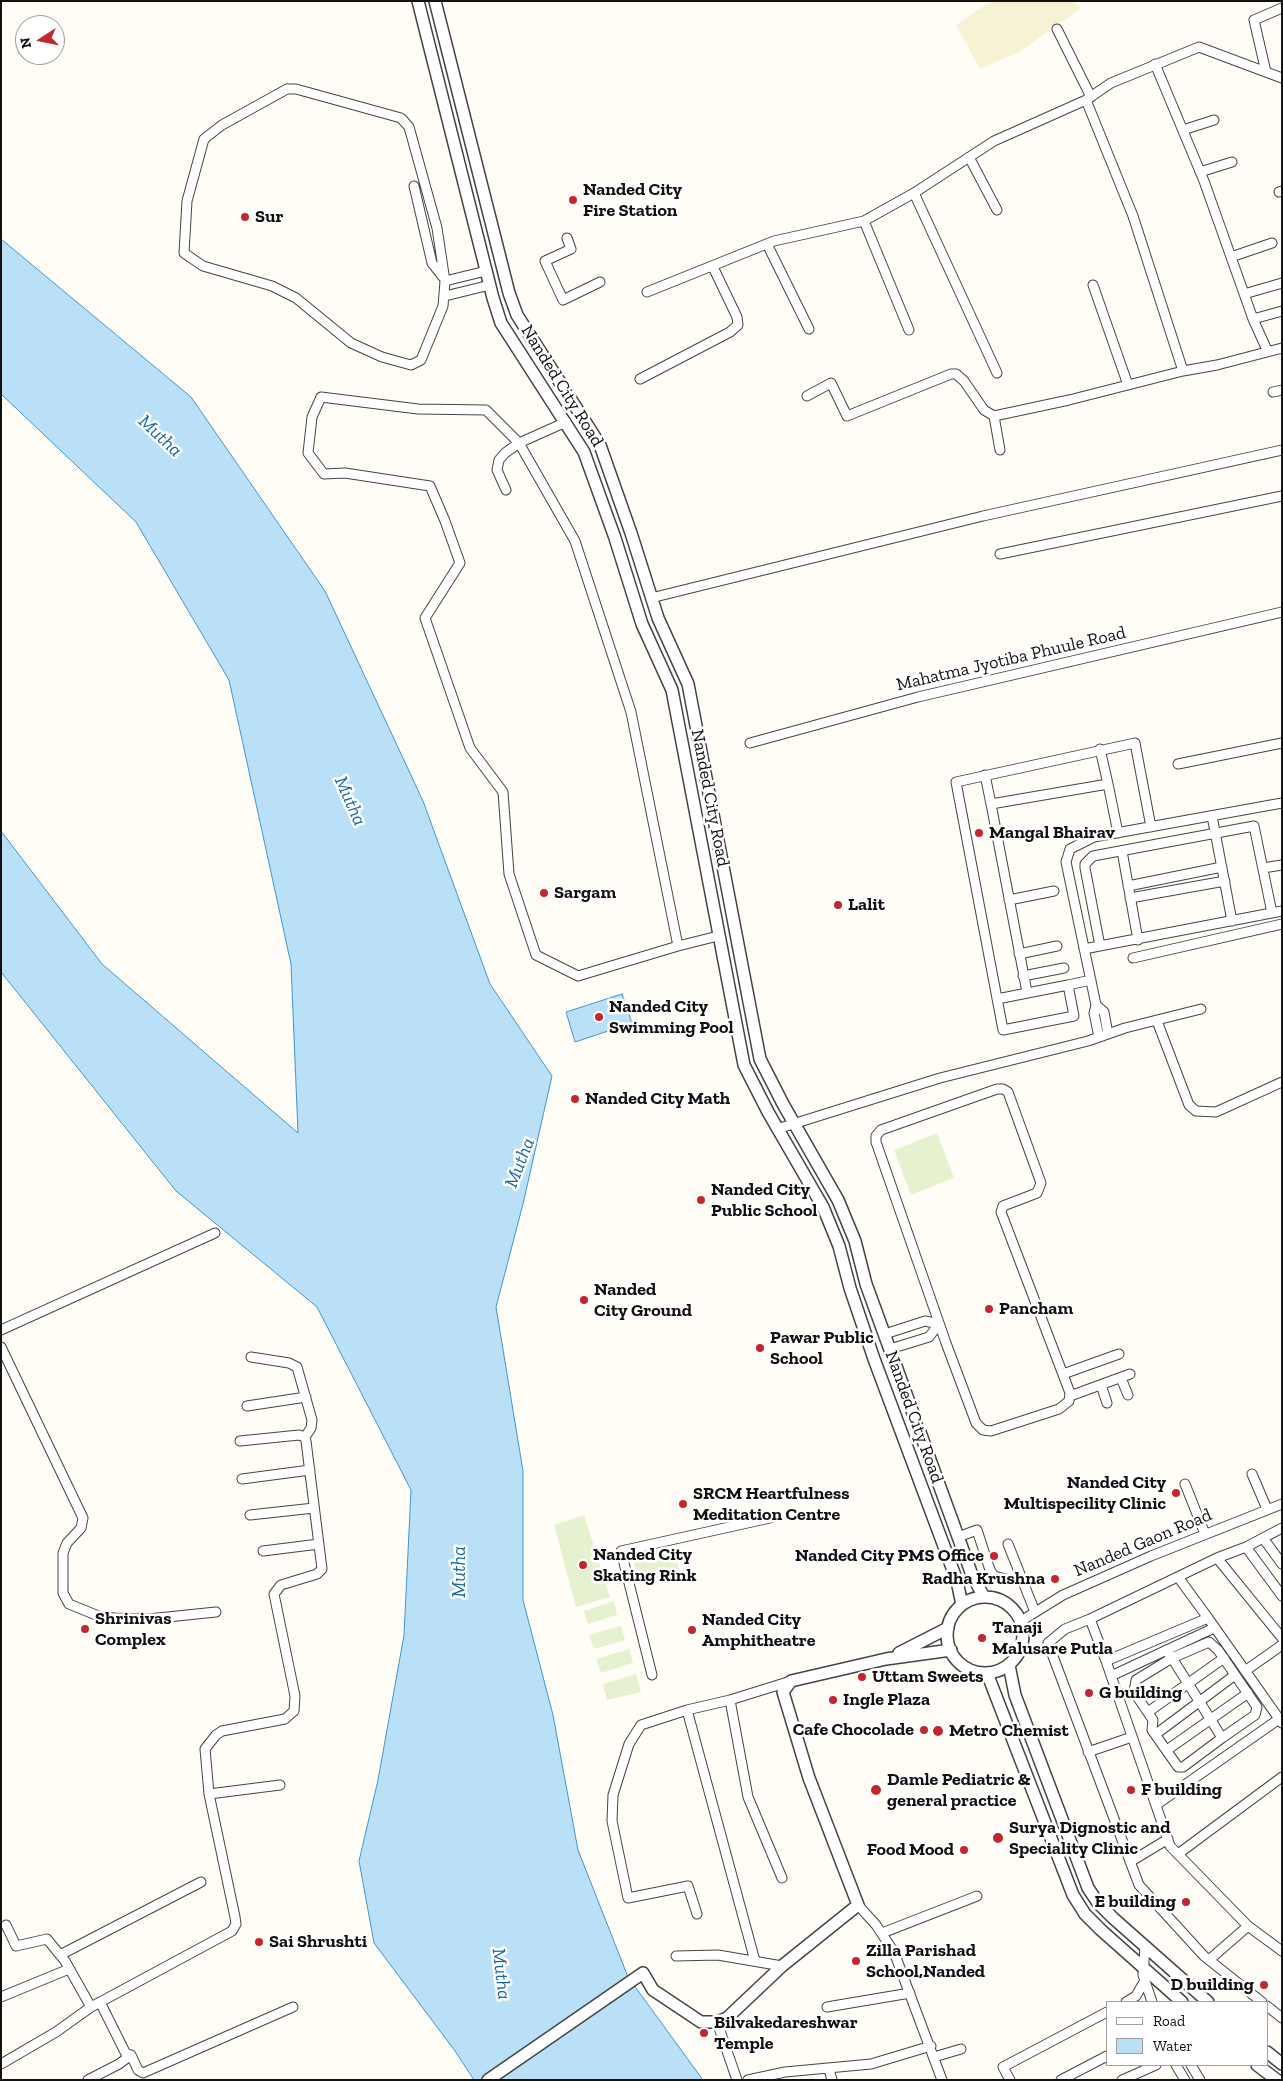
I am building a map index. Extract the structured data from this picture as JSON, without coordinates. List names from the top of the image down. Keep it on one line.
{"streets":{"street":["Nanded City Road","Mahatma Jyotiba Phuule Road","Nanded Gaon Road"]},"crossings":[["Nanded City Road","Nanded Gaon Road"]],"water":["Mutha"],"places":["Nanded City Fire Station","Sur","Mangal Bhairav","Sargam","Lalit","Nanded City Swimming Pool","Nanded City Math","Nanded City Public School","Nanded City Ground","Pancham","Pawar Public School","Nanded City Multispecility Clinic","SRCM Heartfulness Meditation Centre","Nanded City PMS Office","Nanded City Skating Rink","Radha Krushna","Shrinivas Complex","Nanded City Amphitheatre","Tanaji Malusare Putla","Uttam Sweets","G building","Ingle Plaza","Cafe Chocolade","Metro Chemist","Damle Pediatric & general practice","F building","Surya Dignostic and Speciality Clinic","Food Mood","E building","Sai Shrushti","Zilla Parishad School,Nanded","D building","Bilvakedareshwar Temple"],"legend":["Road","Water"],"north":"left"}
